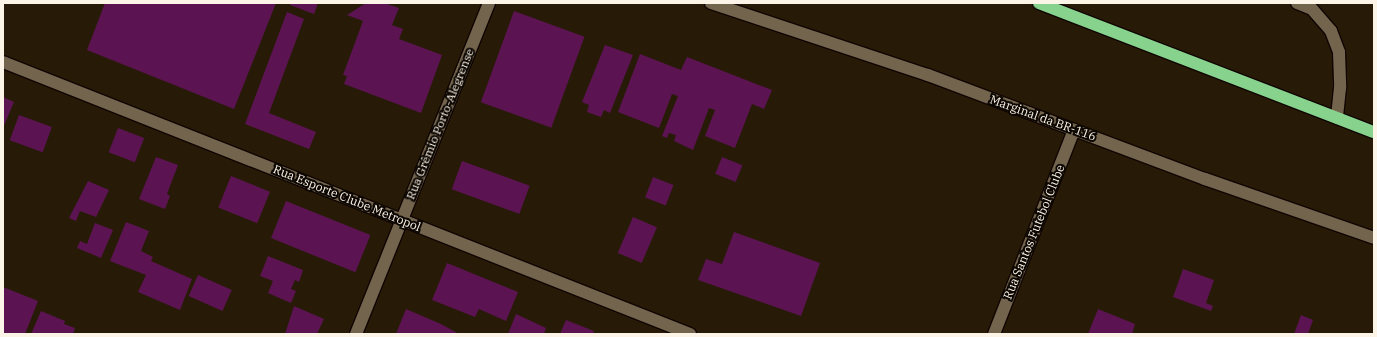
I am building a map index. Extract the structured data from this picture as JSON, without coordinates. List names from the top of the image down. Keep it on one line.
{"streets":{"street":["Marginal da BR-116","Rua Grêmio Porto-Alegrense","Rua Esporte Clube Metropol","Rua Santos Futebol Clube"]},"crossings":[["Marginal da BR-116","Rua Santos Futebol Clube"],["Rua Grêmio Porto-Alegrense","Rua Esporte Clube Metropol"]]}
